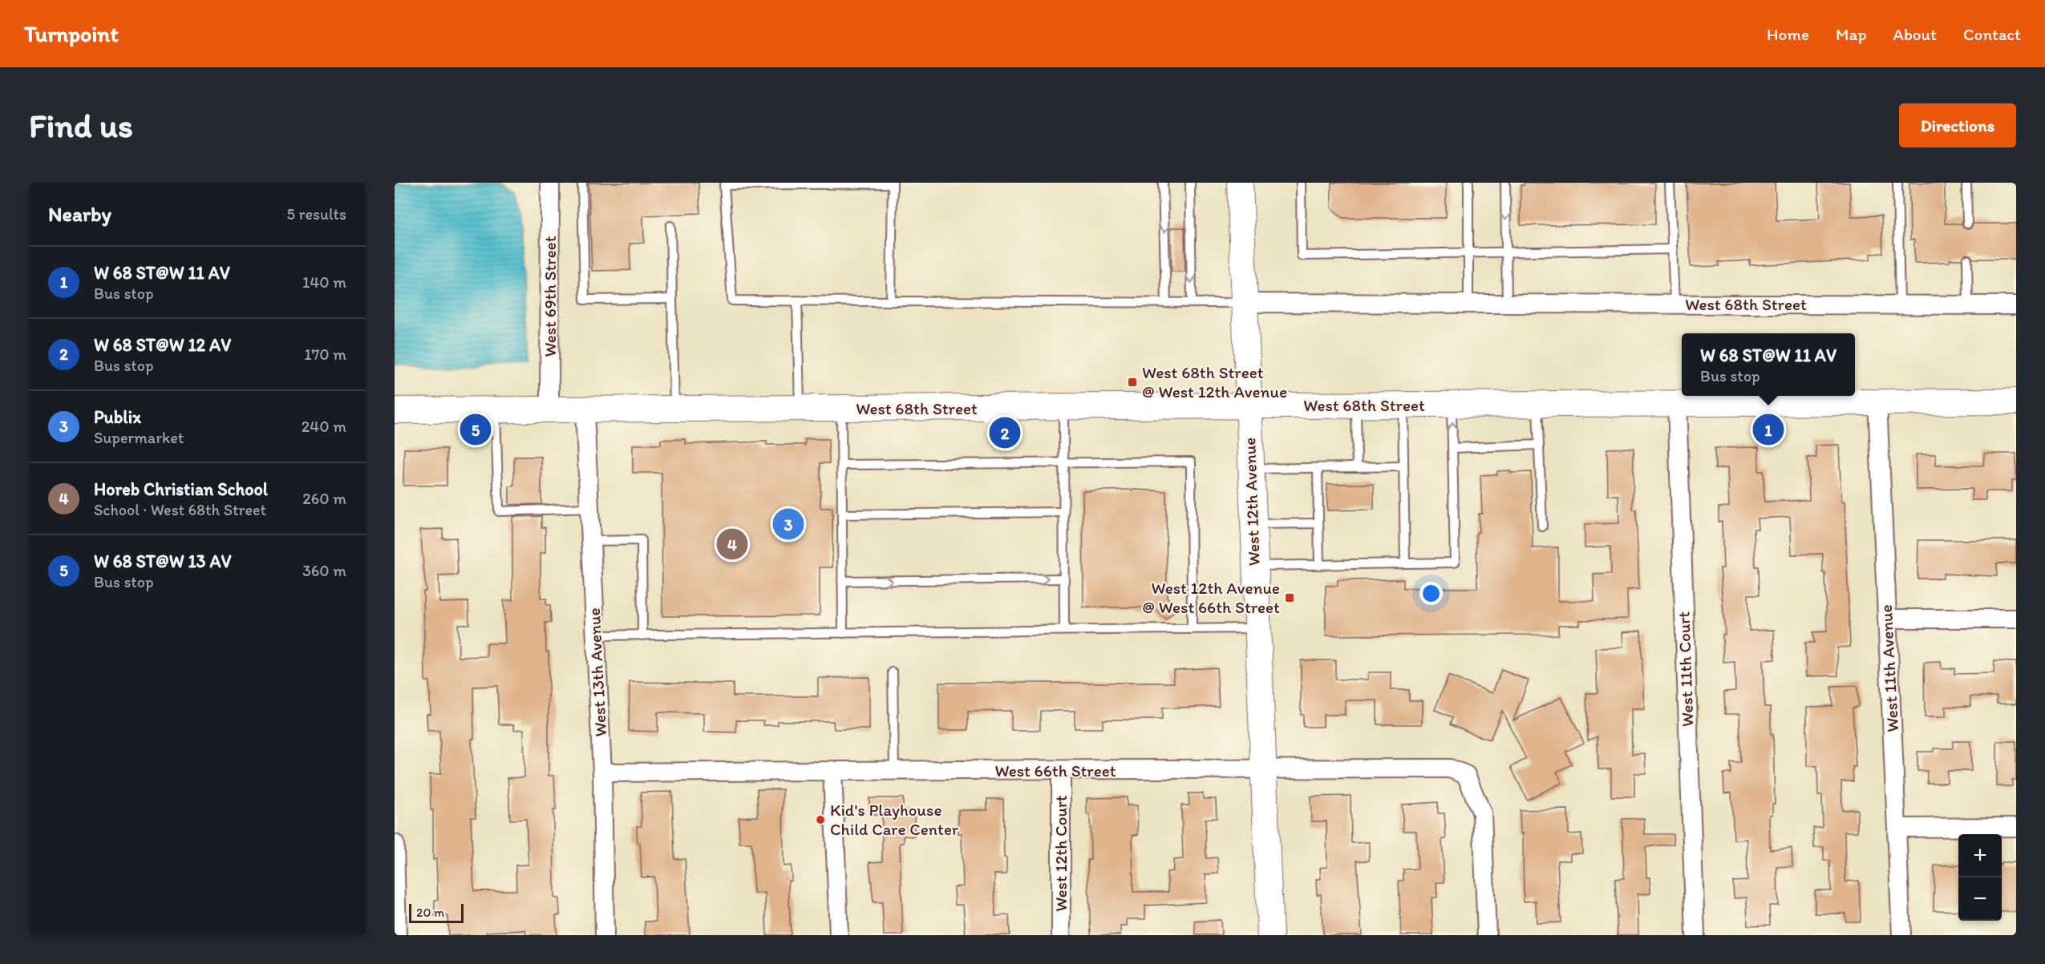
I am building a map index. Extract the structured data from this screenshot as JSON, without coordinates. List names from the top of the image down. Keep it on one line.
{"streets":{"main road":["West 68th Street","West 12th Avenue"],"street":["West 69th Street","West 11th Avenue","West 11th Court","West 13th Avenue","West 66th Street","West 12th Court"]},"crossings":[["West 69th Street","West 68th Street"],["West 68th Street","West 12th Avenue"],["West 68th Street","West 11th Avenue"],["West 68th Street","West 11th Court"],["West 68th Street","West 13th Avenue"],["West 12th Avenue","West 66th Street"],["West 13th Avenue","West 66th Street"],["West 66th Street","West 12th Court"]],"places":{"transit":["West 68th Street @ West 12th Avenue","West 12th Avenue @ West 66th Street"],"other":["Kid's Playhouse Child Care Center"]},"scale_bar":"20 m","page":{"header":"Turnpoint","nav":["Home","Map","About","Contact"],"buttons":"Directions","title":"Find us","heading":["Nearby","5 results"],"list":[{"mark":"1","name":"W 68 ST@W 11 AV","note":"Bus stop","value":"140 m"},{"mark":"2","name":"W 68 ST@W 12 AV","note":"Bus stop","value":"170 m"},{"mark":"3","name":"Publix","note":"Supermarket","value":"240 m"},{"mark":"4","name":"Horeb Christian School","note":"School · West 68th Street","value":"260 m"},{"mark":"5","name":"W 68 ST@W 13 AV","note":"Bus stop","value":"360 m"}],"popup":["W 68 ST@W 11 AV","Bus stop"],"pins":["1","5","2","3","4"],"map_buttons":["+","−"],"scale":"20 m"}}
